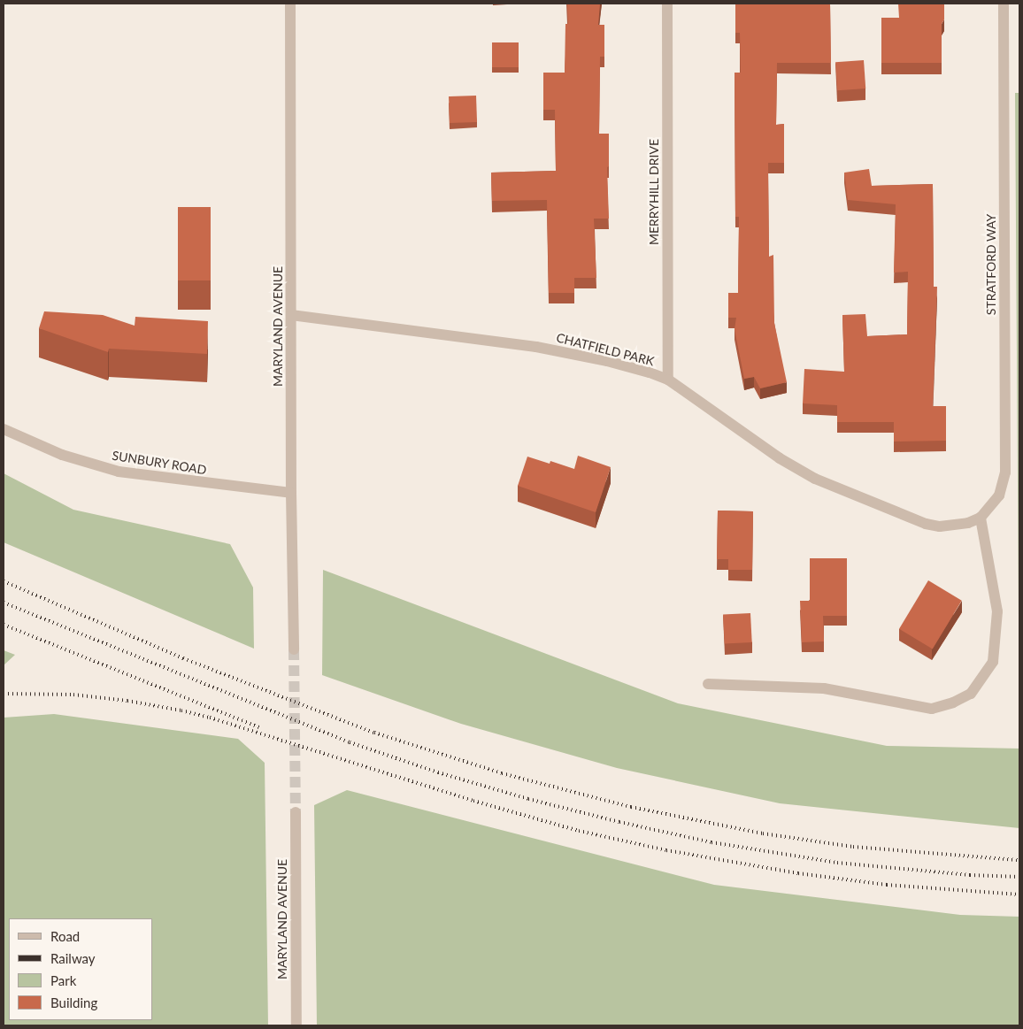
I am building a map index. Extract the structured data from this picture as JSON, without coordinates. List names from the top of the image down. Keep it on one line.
{"streets":{"street":["MERRYHILL DRIVE","STRATFORD WAY","MARYLAND AVENUE","CHATFIELD PARK","SUNBURY ROAD"]},"crossings":[["MERRYHILL DRIVE","CHATFIELD PARK"],["STRATFORD WAY","CHATFIELD PARK"],["MARYLAND AVENUE","CHATFIELD PARK"],["MARYLAND AVENUE","SUNBURY ROAD"]],"legend":["Road","Railway","Park","Building"]}
